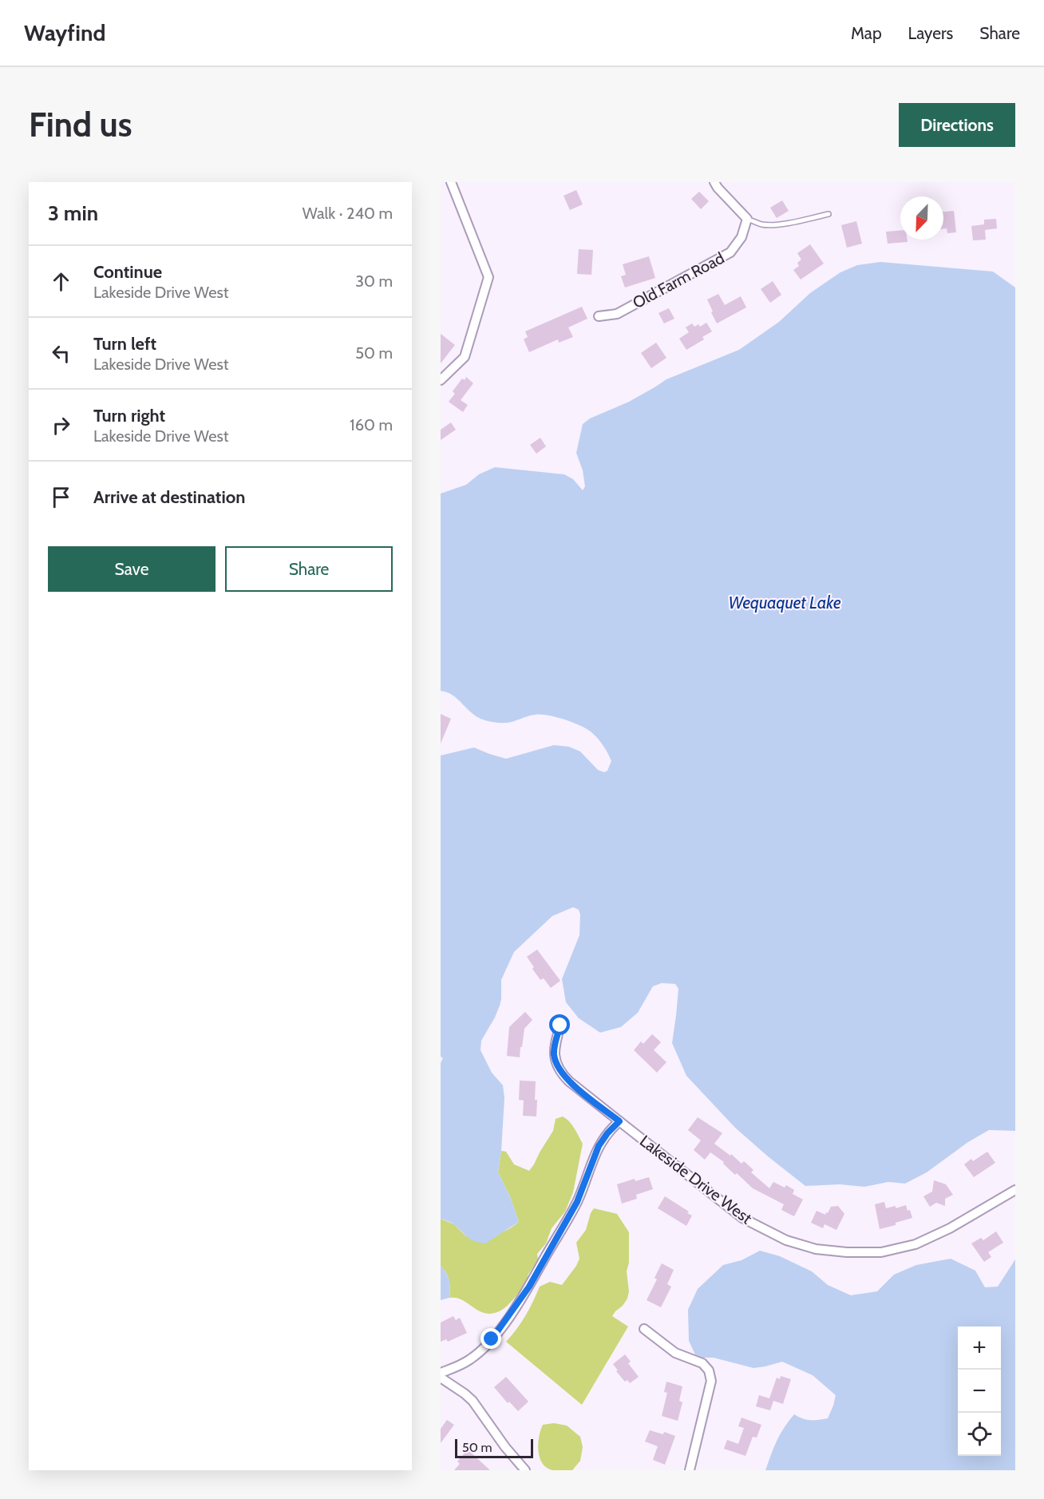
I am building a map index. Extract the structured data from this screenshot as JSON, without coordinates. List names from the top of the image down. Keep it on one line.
{"streets":{"street":["Old Farm Road","Lakeside Drive West"]},"water":["Wequaquet Lake"],"scale_bar":"50 m","north":"bottom left","page":{"header":"Wayfind","nav":["Map","Layers","Share"],"buttons":["Directions",["Save","Share"]],"title":"Find us","heading":["3 min","Walk · 240 m"],"list":[["Continue","Lakeside Drive West","30 m"],["Turn left","Lakeside Drive West","50 m"],["Turn right","Lakeside Drive West","160 m"],"Arrive at destination"],"map_buttons":["+","−"],"scale":"50 m"}}
